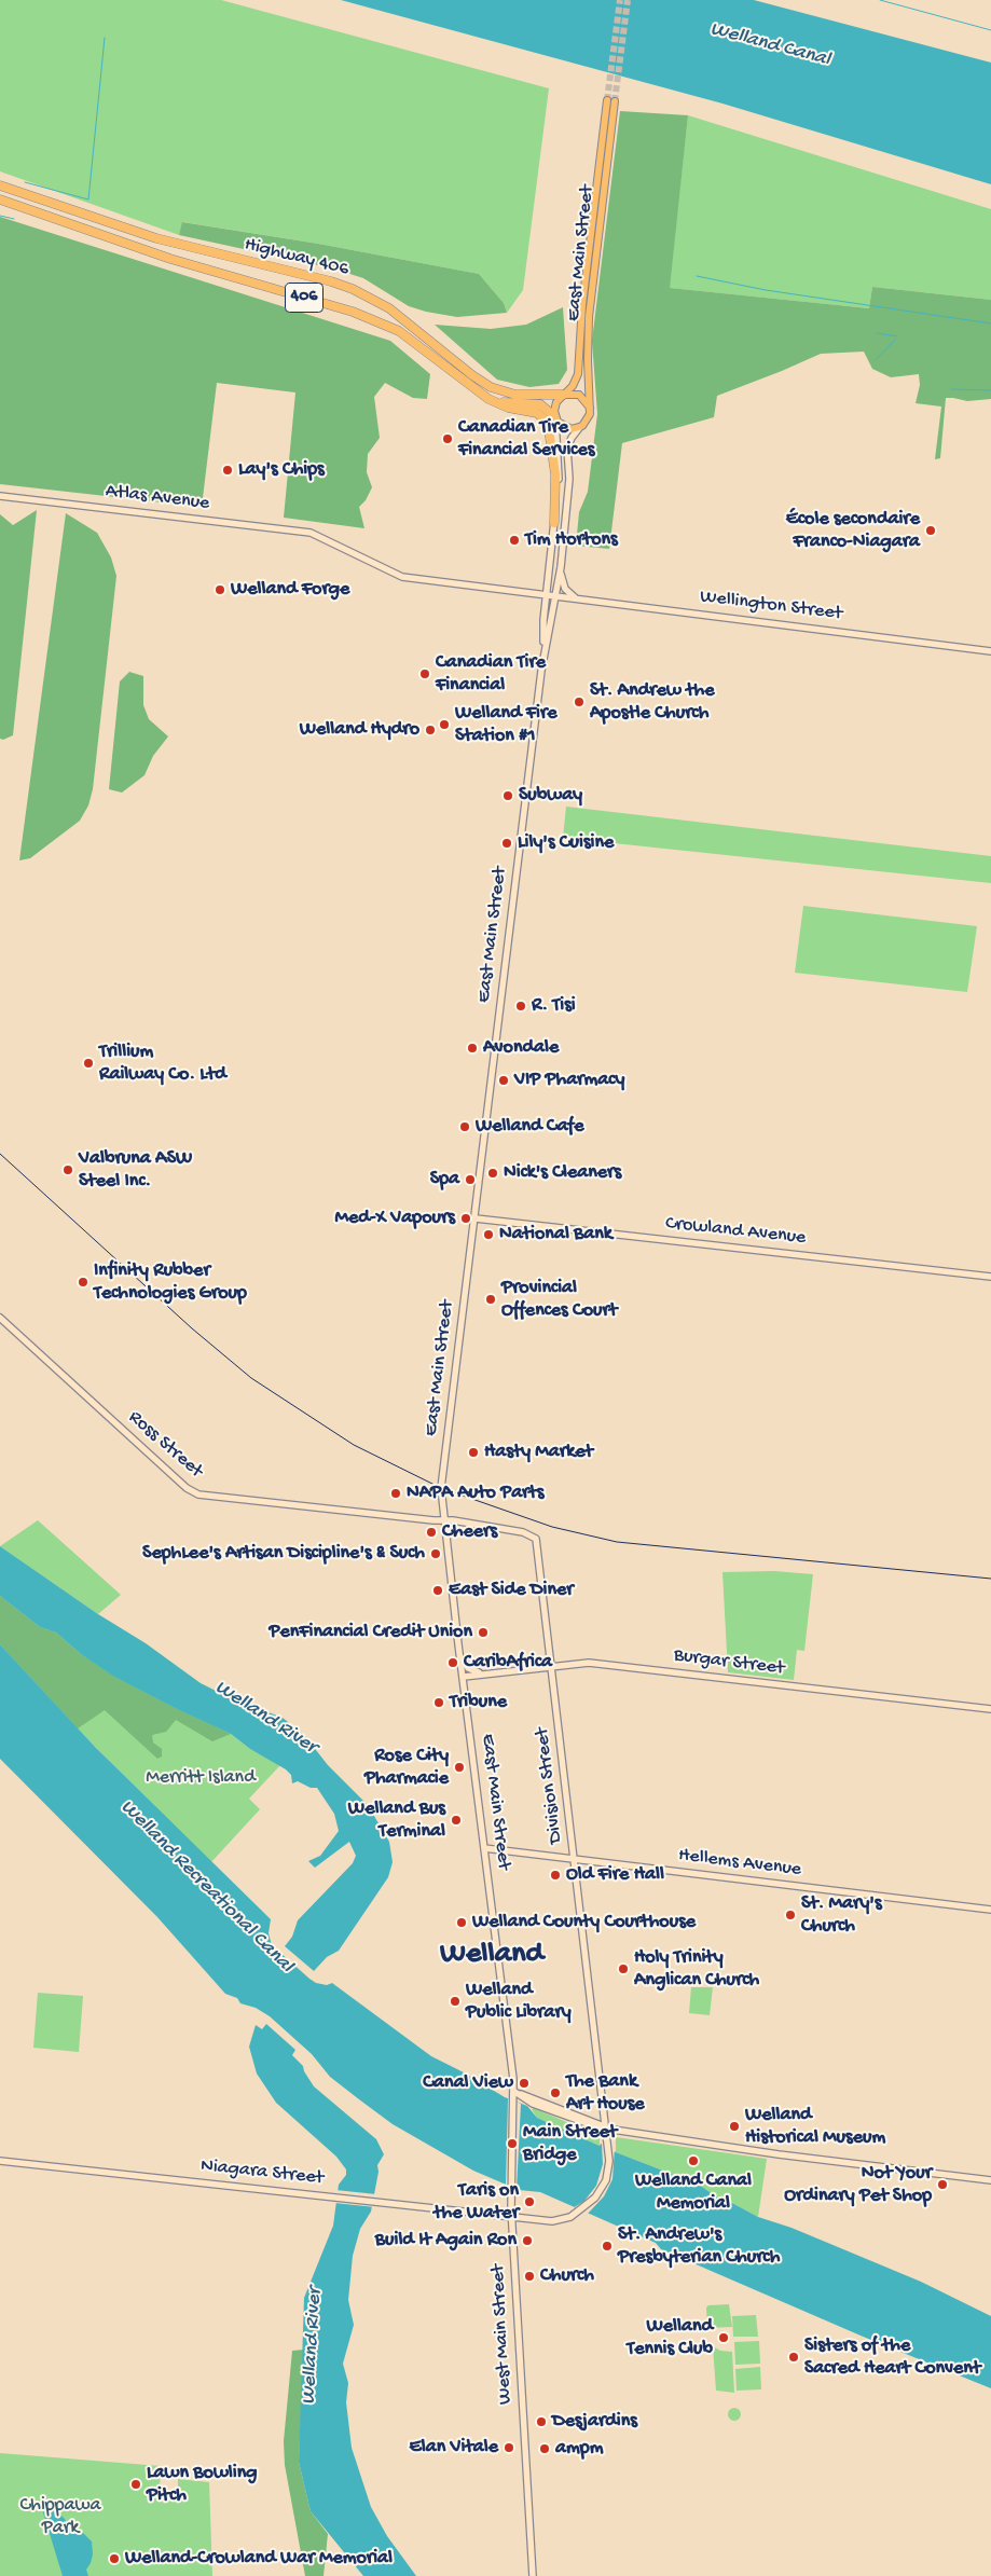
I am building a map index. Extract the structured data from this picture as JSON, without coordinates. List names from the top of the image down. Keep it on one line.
{"streets":{"highway":["Highway 406","406"],"main road":["East Main Street","Atlas Avenue","Wellington Street","Crowland Avenue","Ross Street","Burgar Street","Division Street","Hellems Avenue","Niagara Street","West Main Street"]},"crossings":[["East Main Street","Highway 406"],["East Main Street","Atlas Avenue"],["East Main Street","Wellington Street"],["East Main Street","Crowland Avenue"],["East Main Street","Ross Street"],["East Main Street","Burgar Street"],["East Main Street","Division Street"],["East Main Street","Hellems Avenue"],["East Main Street","West Main Street"],["Atlas Avenue","Wellington Street"],["Ross Street","Division Street"],["Burgar Street","Division Street"],["Division Street","Hellems Avenue"],["Division Street","Niagara Street"],["Niagara Street","West Main Street"]],"districts":["Welland"],"water":["Welland Canal","Welland River","Welland Recreational Canal"],"parks":["Merritt Island","Chippawa Park"],"places":["Canadian Tire Financial Services","Lay's Chips","École secondaire Franco-Niagara","Tim Hortons","Welland Forge","Canadian Tire Financial","St. Andrew the Apostle Church","Welland Fire Station #1","Welland Hydro","Subway","Lily's Cuisine","R. Tisi","Avondale","Trillium Railway Co. Ltd","VIP Pharmacy","Welland Cafe","Valbruna ASW Steel Inc.","Nick's Cleaners","Spa","Med-X Vapours","National Bank","Infinity Rubber Technologies Group","Provincial Offences Court","Hasty Market","NAPA Auto Parts","Cheers","SephLee's Artisan Discipline's & Such","East Side Diner","PenFinancial Credit Union","CaribAfrica","Tribune","Rose City Pharmacie","Welland Bus Terminal","Old Fire Hall","St. Mary's Church","Welland County Courthouse","Holy Trinity Anglican Church","Welland Public Library","Canal View","The Bank Art House","Welland Historical Museum","Main Street Bridge","Welland Canal Memorial","Not Your Ordinary Pet Shop","Taris on the Water","Build It Again Ron","St. Andrew's Presbyterian Church","Church","Welland Tennis Club","Sisters of the Sacred Heart Convent","Desjardins","Elan Vitale","ampm","Lawn Bowling Pitch","Welland-Crowland War Memorial"]}
